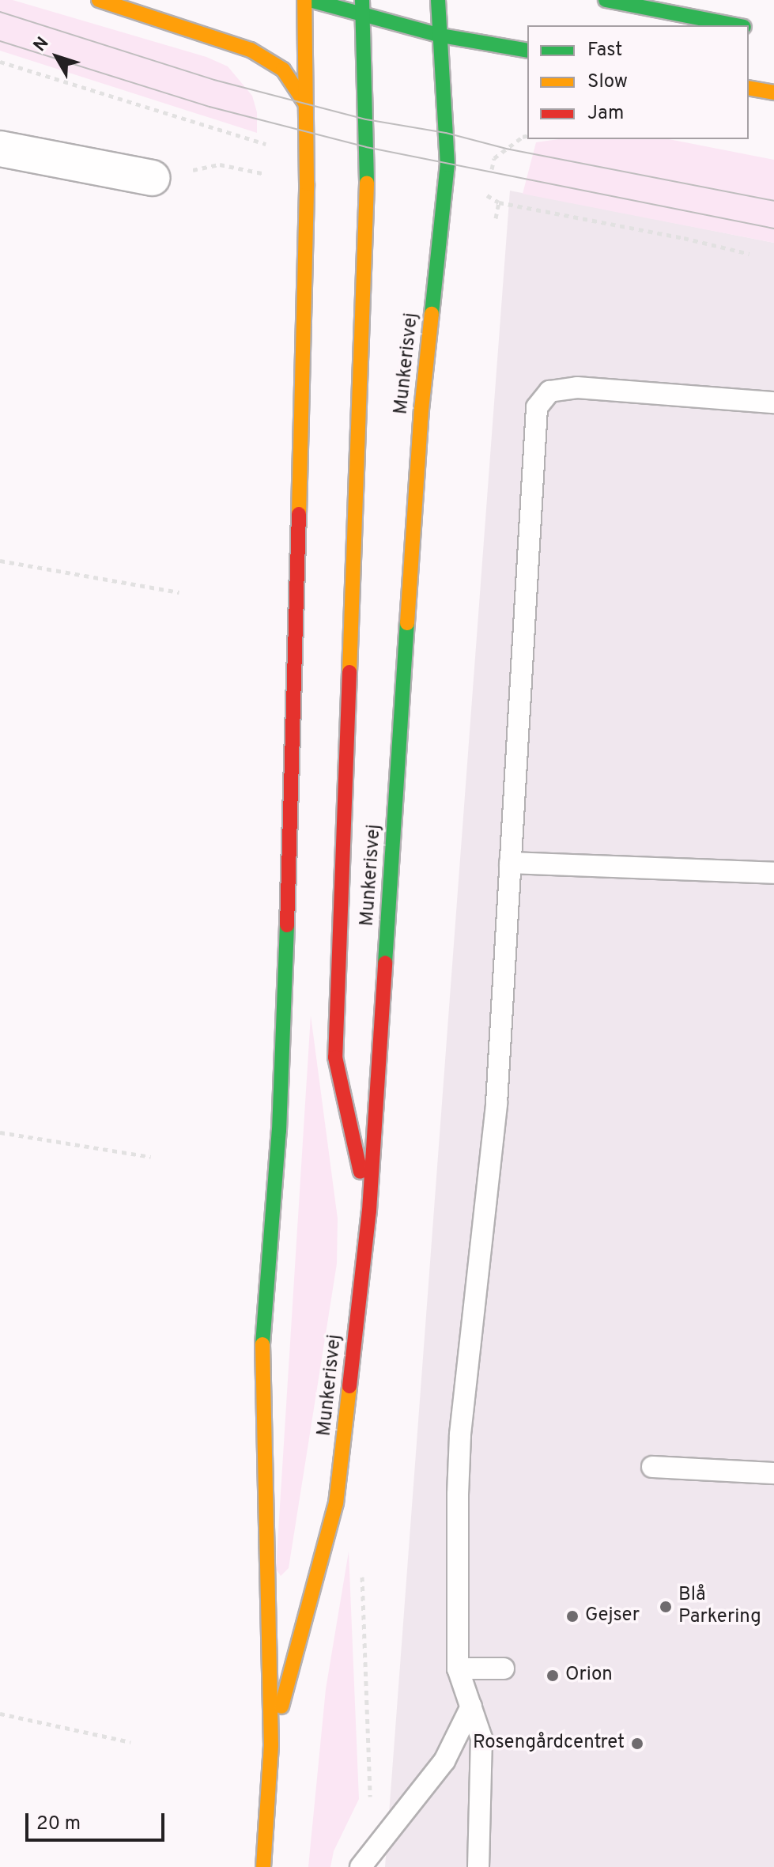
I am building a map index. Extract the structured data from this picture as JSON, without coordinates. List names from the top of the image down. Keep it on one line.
{"streets":{"main road":["Munkerisvej"]},"places":["Blå Parkering","Gejser","Orion","Rosengårdcentret"],"legend":["Fast","Slow","Jam"],"scale_bar":"20 m","north":"top left"}
